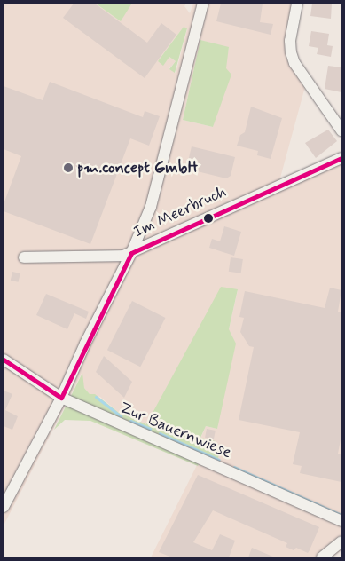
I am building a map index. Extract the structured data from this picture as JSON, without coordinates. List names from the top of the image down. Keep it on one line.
{"streets":{"street":["Im Meerbruch","Zur Bauernwiese"]},"places":["pm.concept GmbH"]}
